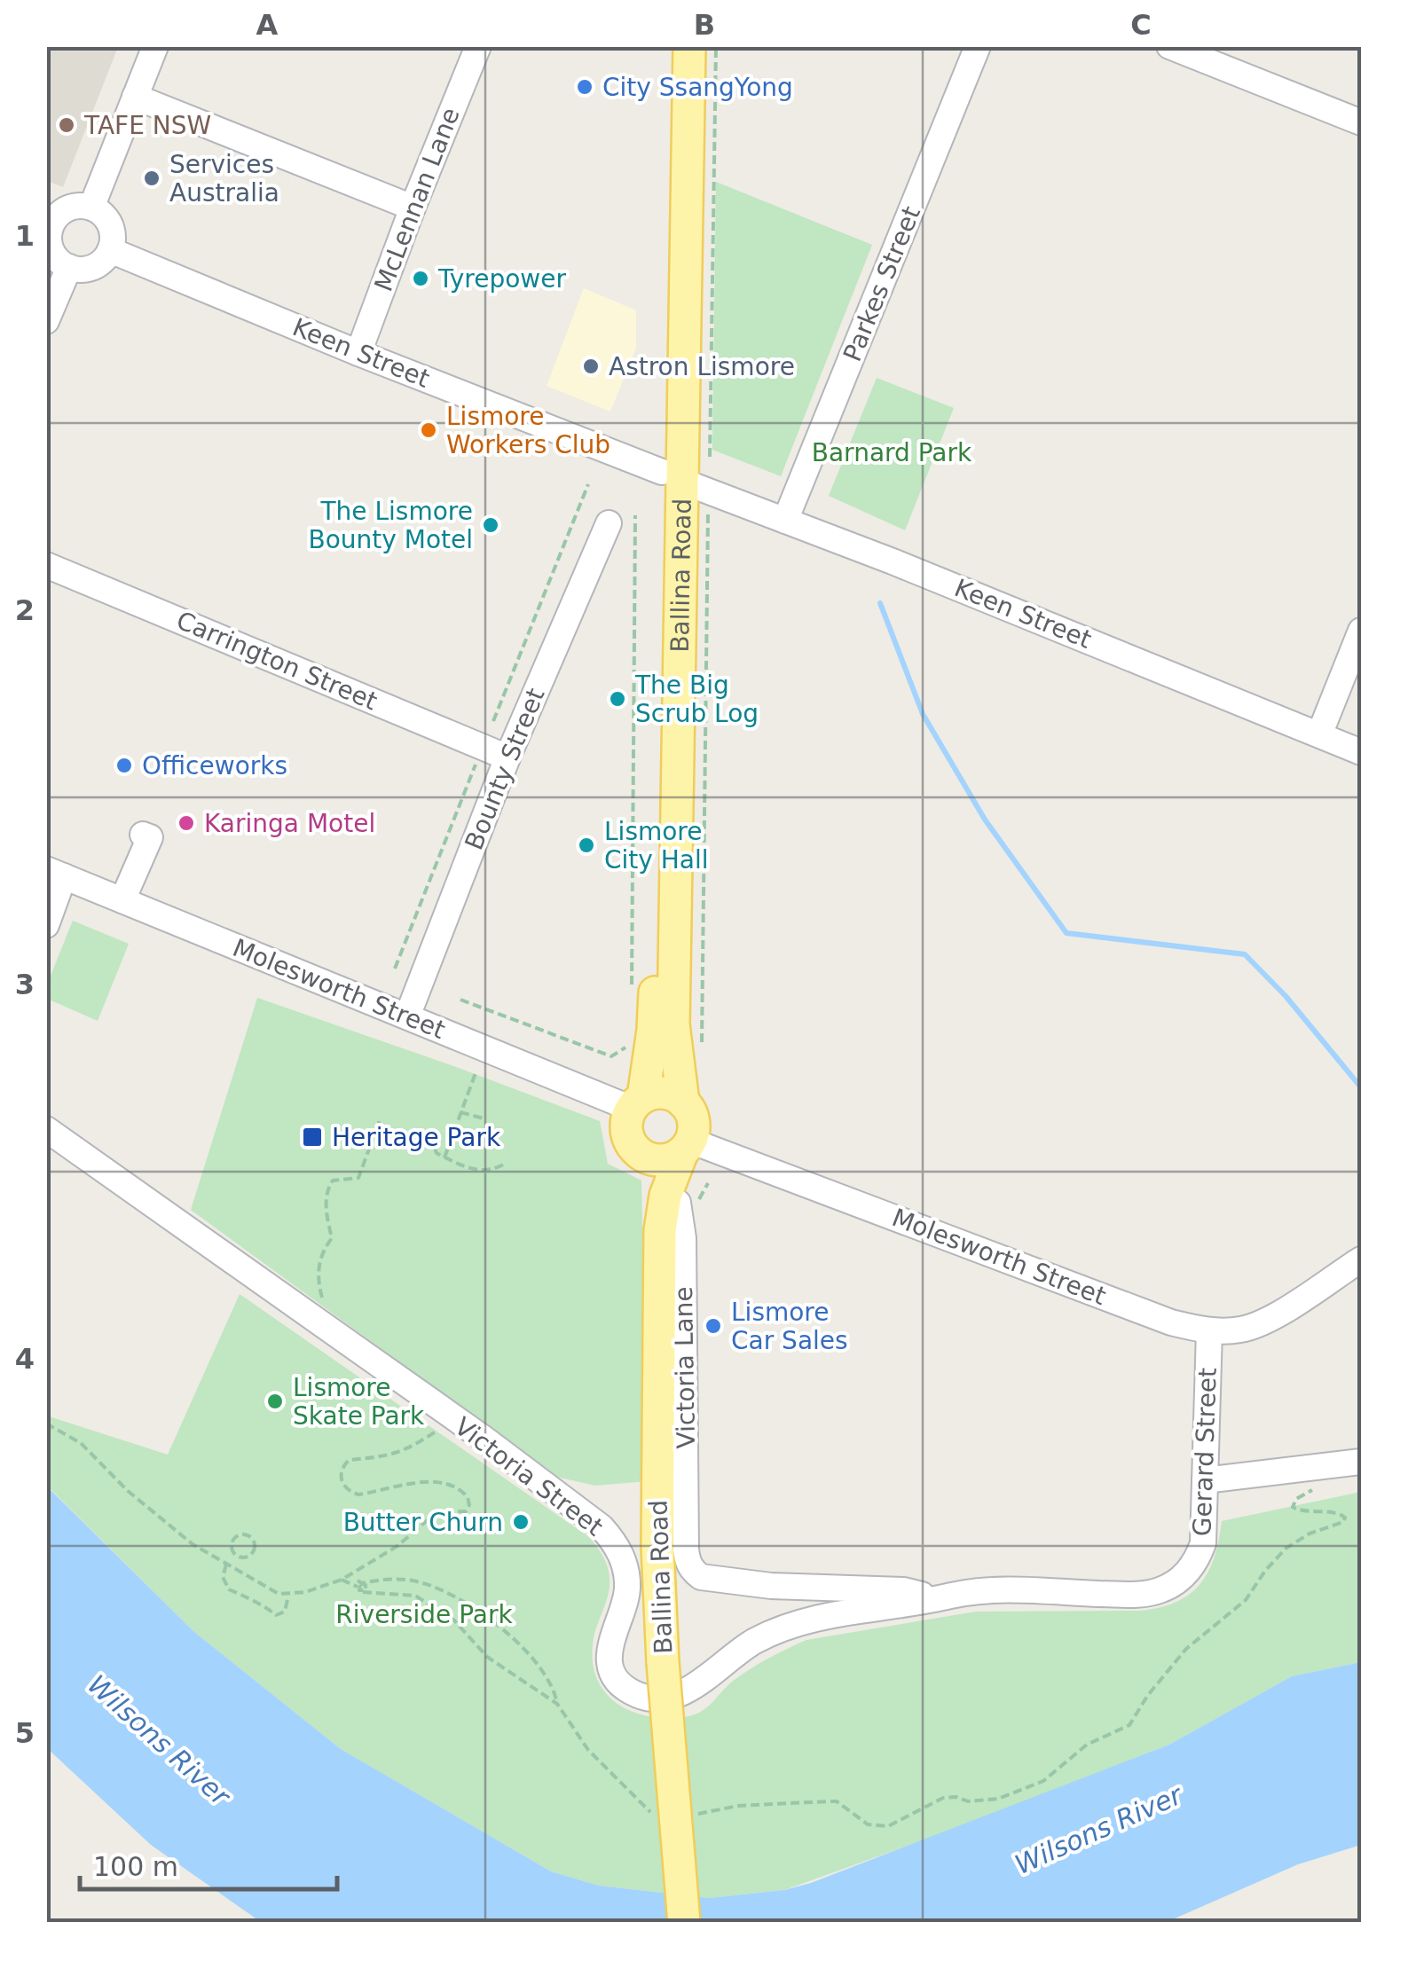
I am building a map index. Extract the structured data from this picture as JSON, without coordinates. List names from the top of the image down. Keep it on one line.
{"streets":{"main road":["Ballina Road"],"street":["McLennan Lane","Parkes Street","Keen Street","Carrington Street","Bounty Street","Molesworth Street","Victoria Lane","Gerard Street","Victoria Street"]},"crossings":[["McLennan Lane","Keen Street"],["Parkes Street","Keen Street"],["Keen Street","Ballina Road"],["Ballina Road","Molesworth Street"],["Ballina Road","Victoria Lane"],["Carrington Street","Bounty Street"],["Bounty Street","Molesworth Street"],["Molesworth Street","Gerard Street"],["Victoria Lane","Victoria Street"],["Gerard Street","Victoria Street"]],"water":["Wilsons River"],"parks":["Barnard Park","Riverside Park"],"places":{"other":["City SsangYong","TAFE NSW","Services Australia","Tyrepower","Astron Lismore","Lismore Workers Club","The Lismore Bounty Motel","The Big Scrub Log","Officeworks","Karinga Motel","Lismore City Hall","Lismore Car Sales","Lismore Skate Park","Butter Churn"],"transit":["Heritage Park"]},"scale_bar":"100 m","grid":{"columns":["A","B","C"],"rows":["1","2","3","4","5"]}}
